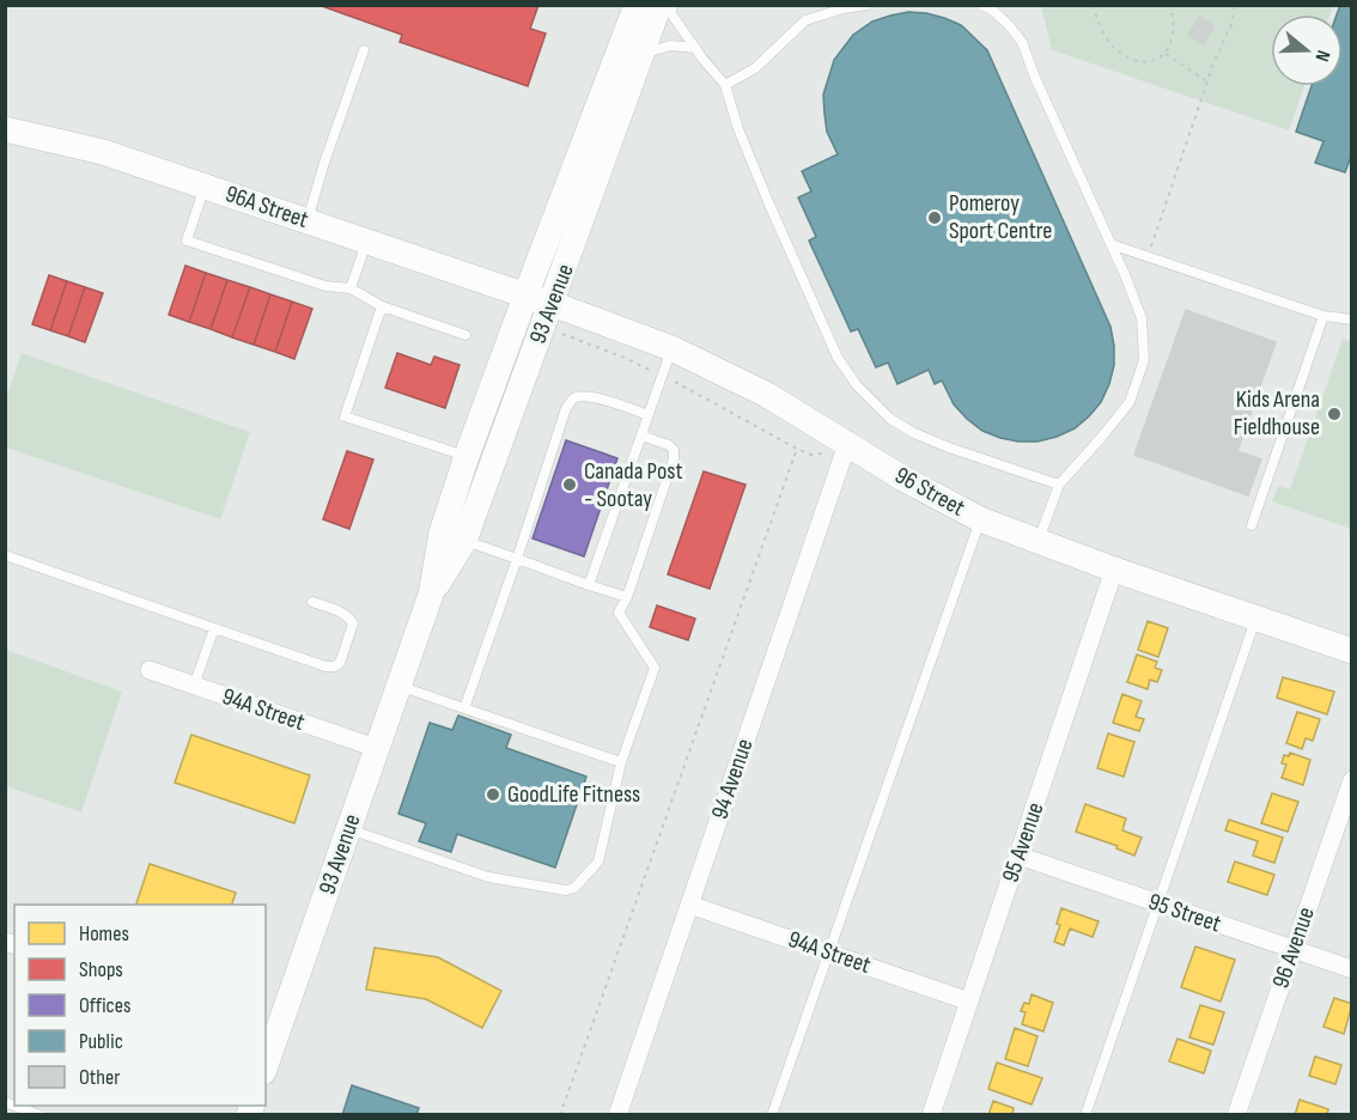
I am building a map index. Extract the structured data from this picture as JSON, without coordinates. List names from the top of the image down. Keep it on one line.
{"streets":{"main road":["96A Street","93 Avenue","96 Street"],"street":["94A Street","94 Avenue","95 Avenue","95 Street","96 Avenue"]},"crossings":[["96A Street","93 Avenue"],["96A Street","96 Street"],["93 Avenue","96 Street"],["93 Avenue","94A Street"],["96 Street","94 Avenue"],["96 Street","95 Avenue"],["94A Street","94 Avenue"],["94A Street","95 Avenue"],["95 Avenue","95 Street"],["95 Street","96 Avenue"]],"places":["Pomeroy Sport Centre","Kids Arena Fieldhouse","Canada Post - Sootay","GoodLife Fitness"],"legend":["Homes","Shops","Offices","Public","Other"],"north":"right"}
